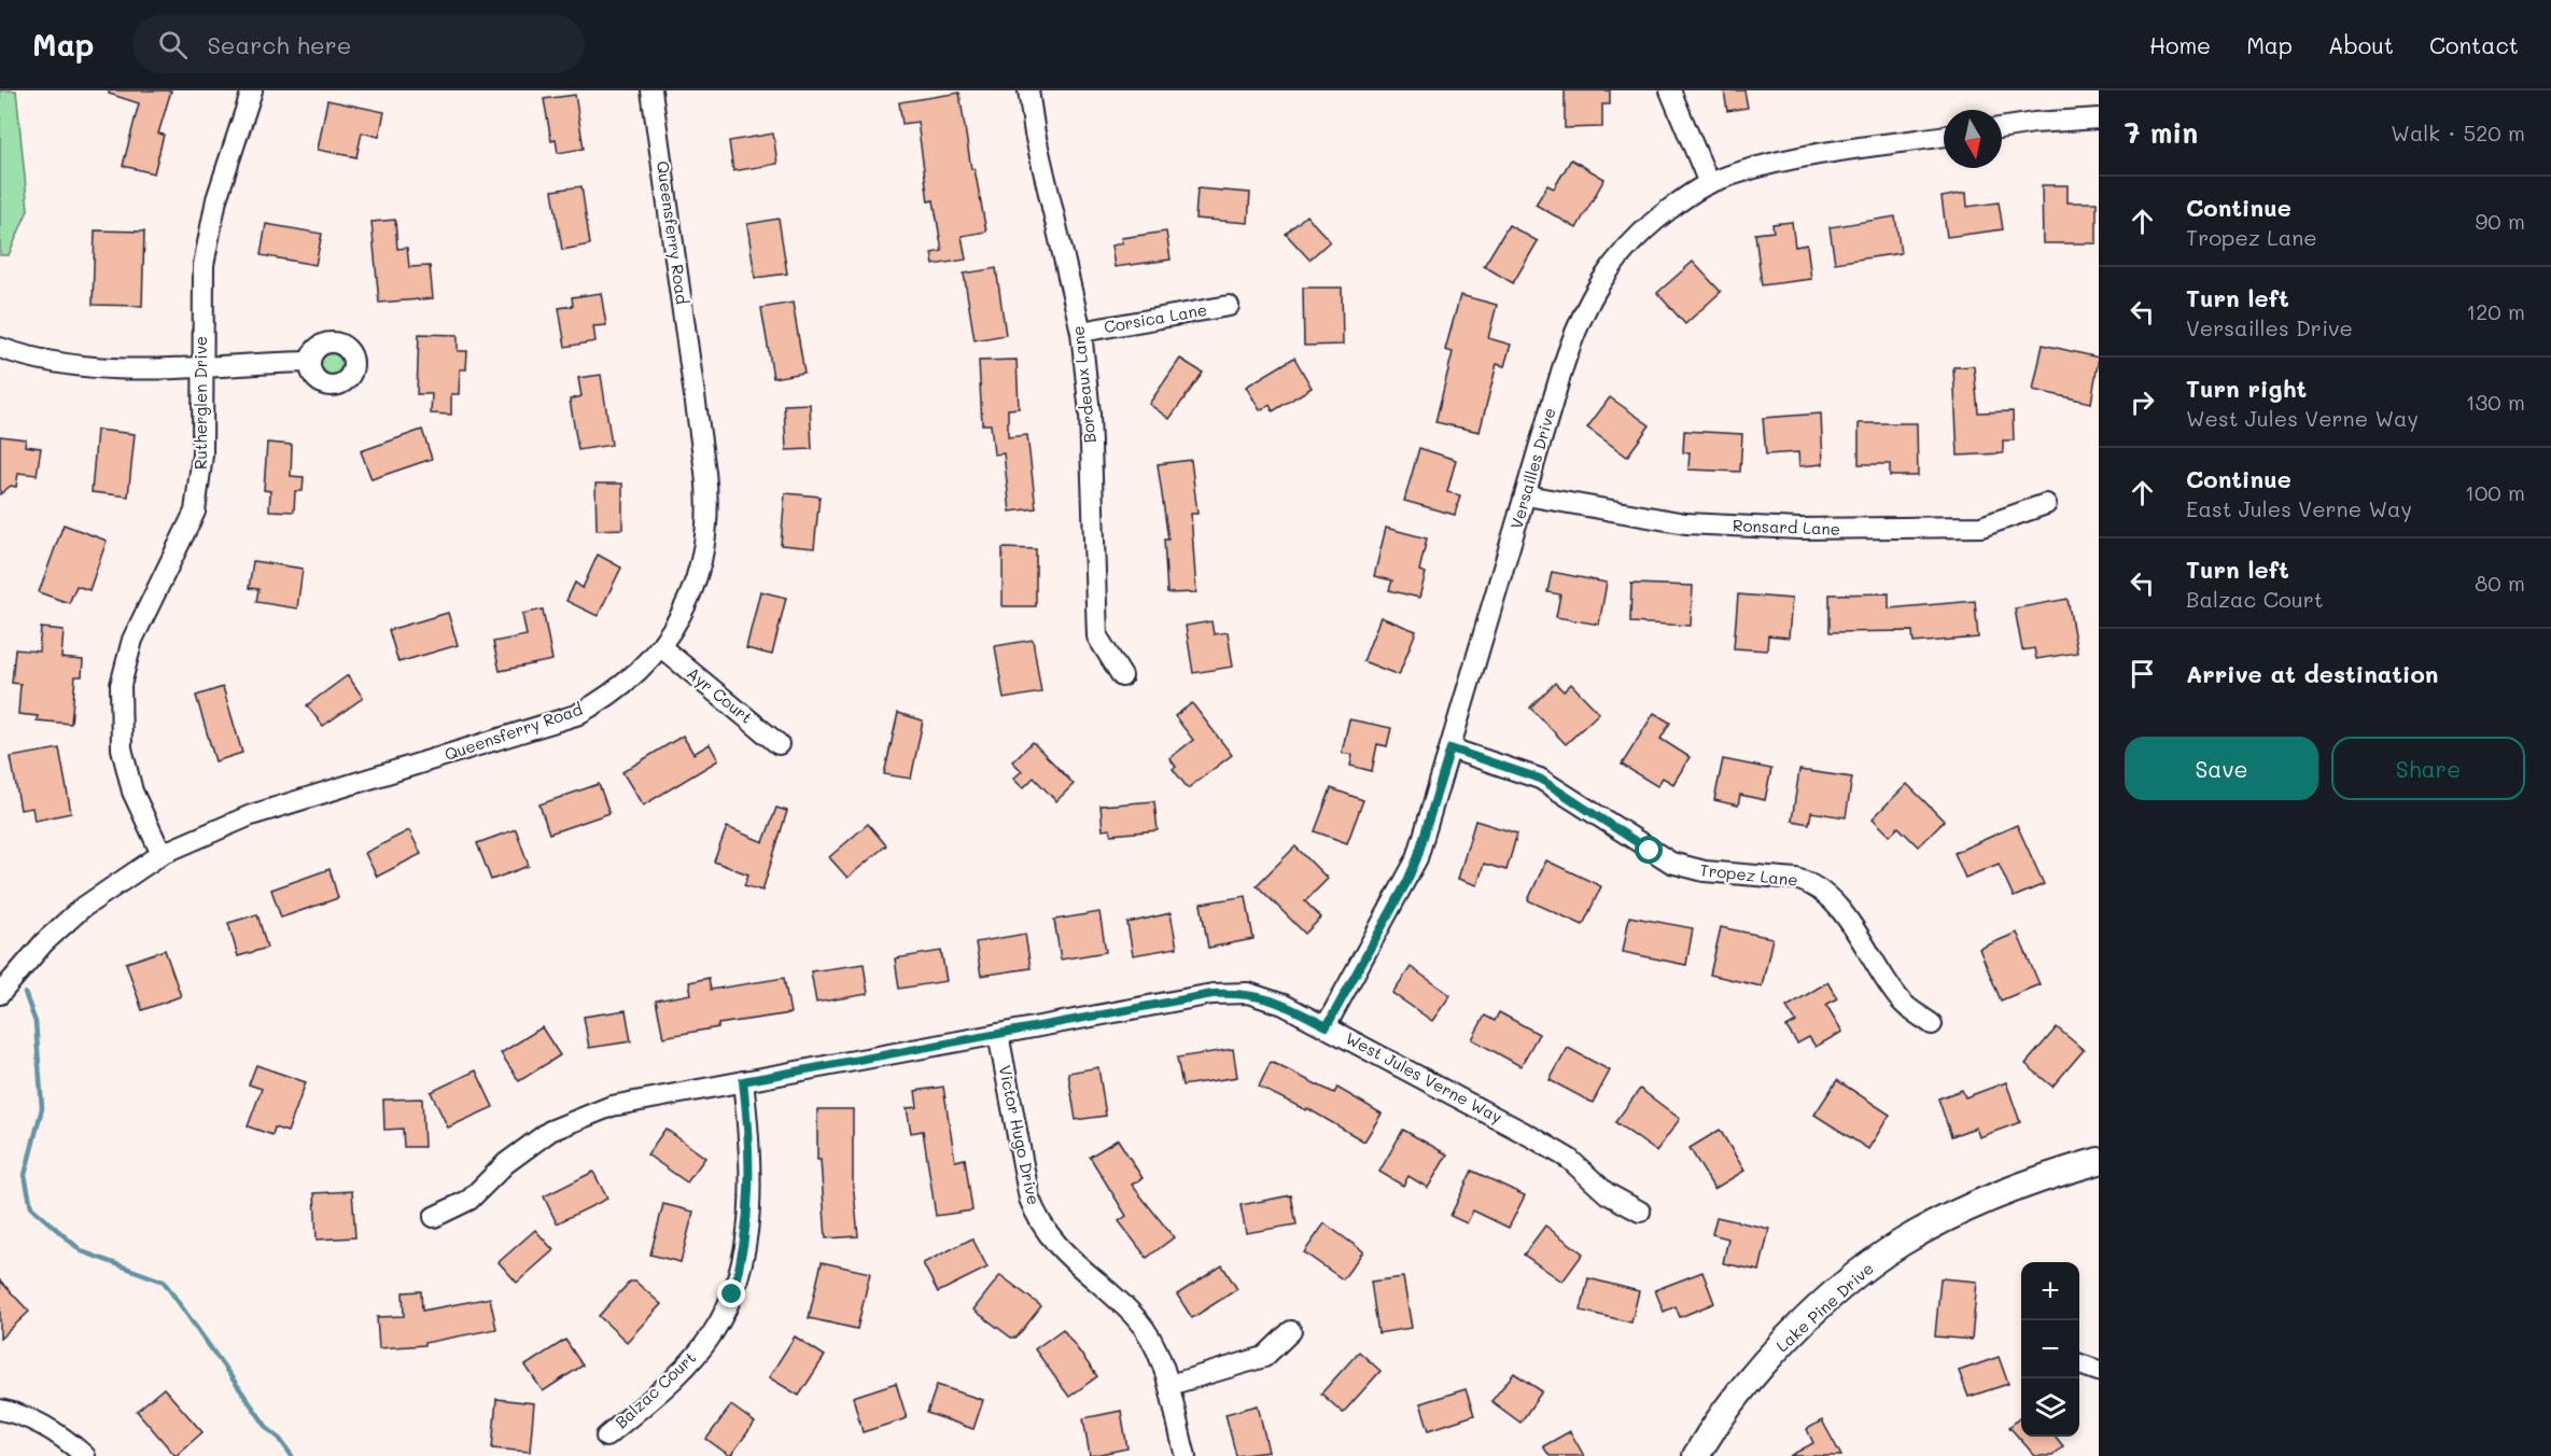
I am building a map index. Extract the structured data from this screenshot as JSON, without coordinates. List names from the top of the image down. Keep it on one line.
{"streets":{"main road":["Lake Pine Drive"],"street":["Queensferry Road","Corsica Lane","Bordeaux Lane","Rutherglen Drive","Versailles Drive","Ronsard Lane","Ayr Court","Tropez Lane","West Jules Verne Way","Victor Hugo Drive","Balzac Court"]},"crossings":[["Queensferry Road","Rutherglen Drive"],["Queensferry Road","Ayr Court"],["Corsica Lane","Bordeaux Lane"],["Versailles Drive","Ronsard Lane"],["Versailles Drive","Tropez Lane"],["Versailles Drive","West Jules Verne Way"],["West Jules Verne Way","Victor Hugo Drive"],["West Jules Verne Way","Balzac Court"]],"north":"bottom","page":{"header":"Map","search":"Search here","nav":["Home","Map","About","Contact"],"heading":["7 min","Walk · 520 m"],"list":[["Continue","Tropez Lane","90 m"],["Turn left","Versailles Drive","120 m"],["Turn right","West Jules Verne Way","130 m"],["Continue","East Jules Verne Way","100 m"],["Turn left","Balzac Court","80 m"],"Arrive at destination"],"buttons":["Save","Share"],"map_buttons":["+","−"]}}
